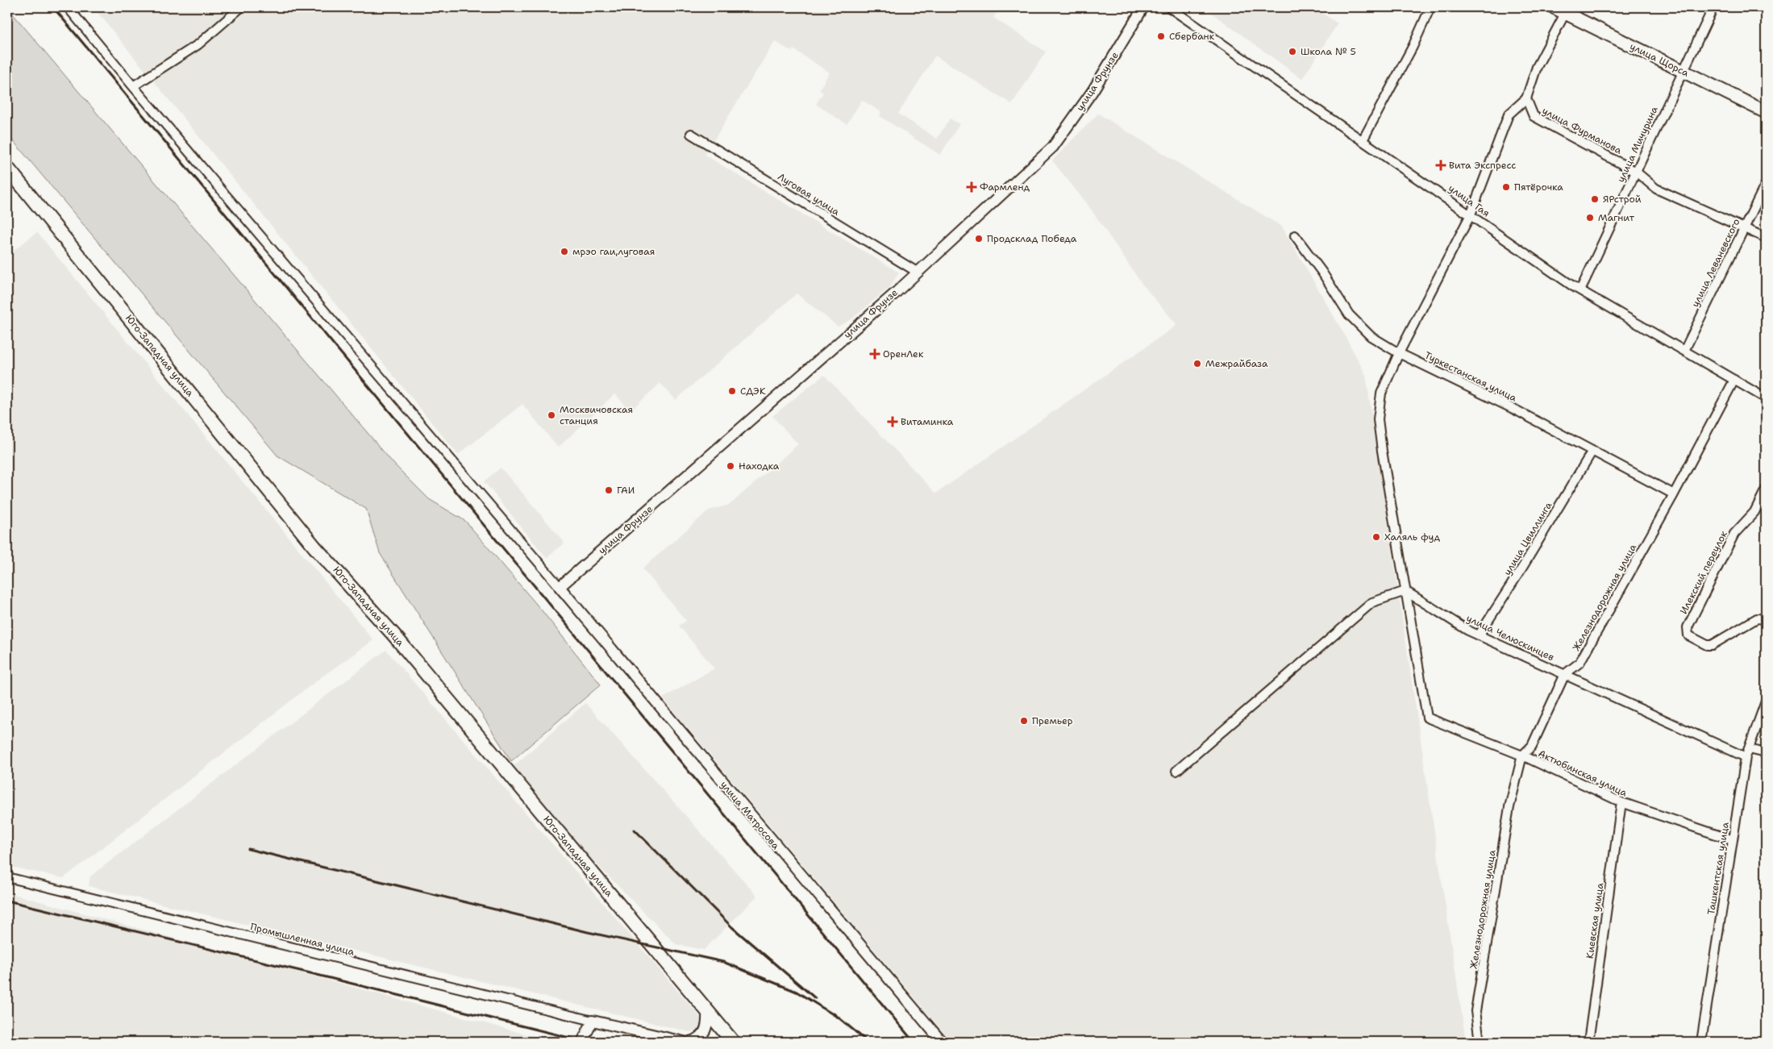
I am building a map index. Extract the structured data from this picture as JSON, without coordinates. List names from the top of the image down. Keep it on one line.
{"streets":{"main road":["улица Щорса","Юго-Западная улица"],"street":["улица Фрунзе","улица Фурманова","улица Мичурина","Луговая улица","улица Гая","улица Леваневского","Туркестанская улица","улица Цвиллинга","Илекский переулок","Железнодорожная улица","улица Челюскинцев","Актюбинская улица","улица Матросова","Ташкентская улица","Киевская улица","Промышленная улица"]},"crossings":[["улица Щорса","улица Мичурина"],["улица Фрунзе","Луговая улица"],["улица Фрунзе","улица Матросова"],["улица Фурманова","улица Мичурина"],["улица Фурманова","улица Леваневского"],["улица Мичурина","улица Гая"],["улица Гая","улица Леваневского"],["улица Гая","Железнодорожная улица"],["Туркестанская улица","улица Цвиллинга"],["Туркестанская улица","Железнодорожная улица"],["улица Цвиллинга","улица Челюскинцев"],["Железнодорожная улица","улица Челюскинцев"],["Железнодорожная улица","Актюбинская улица"],["улица Челюскинцев","Актюбинская улица"],["улица Челюскинцев","Ташкентская улица"],["Актюбинская улица","Ташкентская улица"],["Актюбинская улица","Киевская улица"]],"places":{"other":["Сбербанк","Школа № 5","Пятёрочка","ЯРстрой","Магнит","Продсклад Победа","мрэо гаи,луговая","Межрайбаза","СДЭК","Москвичовская станция","Находка","ГАИ","Халяль фуд","Премьер"],"health":["Вита Экспресс","Фармленд","ОренЛек","Витаминка"]}}
